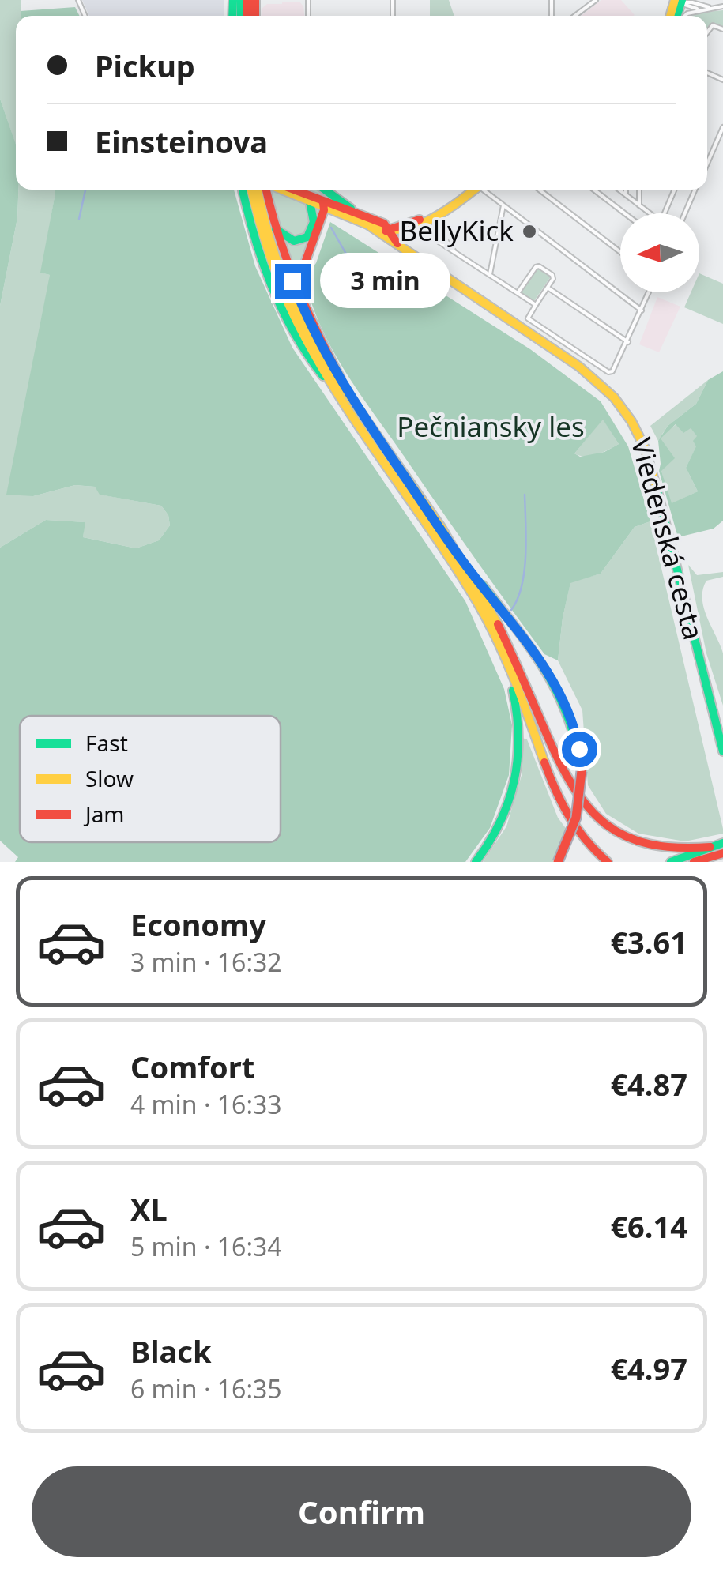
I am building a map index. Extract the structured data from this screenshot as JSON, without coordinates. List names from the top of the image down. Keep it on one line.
{"streets":{"main road":["Viedenská cesta"]},"parks":["Pečniansky les"],"places":["BellyKick"],"legend":["Fast","Slow","Jam"],"north":"left","page":{"banner":["Pickup","Einsteinova"],"bubble":"3 min","list":[{"name":"Economy","note":"3 min · 16:32","value":"€3.61"},{"name":"Comfort","note":"4 min · 16:33","value":"€4.87"},{"name":"XL","note":"5 min · 16:34","value":"€6.14"},{"name":"Black","note":"6 min · 16:35","value":"€4.97"}],"buttons":"Confirm"}}
